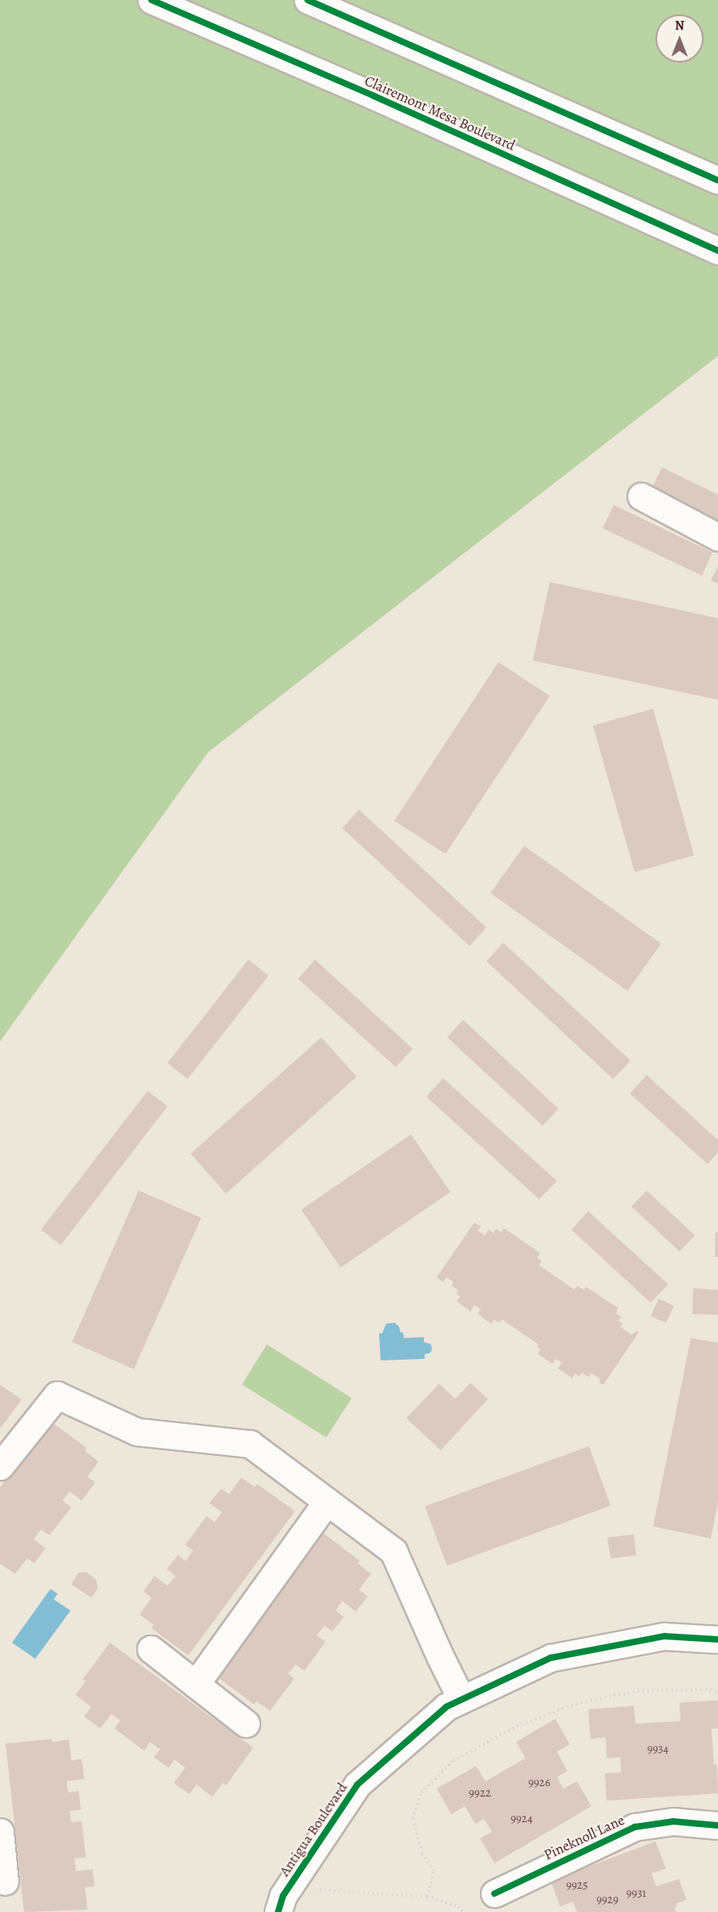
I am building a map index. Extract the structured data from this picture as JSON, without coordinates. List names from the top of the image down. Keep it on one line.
{"streets":{"main road":["Clairemont Mesa Boulevard","Antigua Boulevard","Pineknoll Lane"]},"house_numbers":["9934","9926","9922","9924","9925","9931","9929"],"north":"top"}
